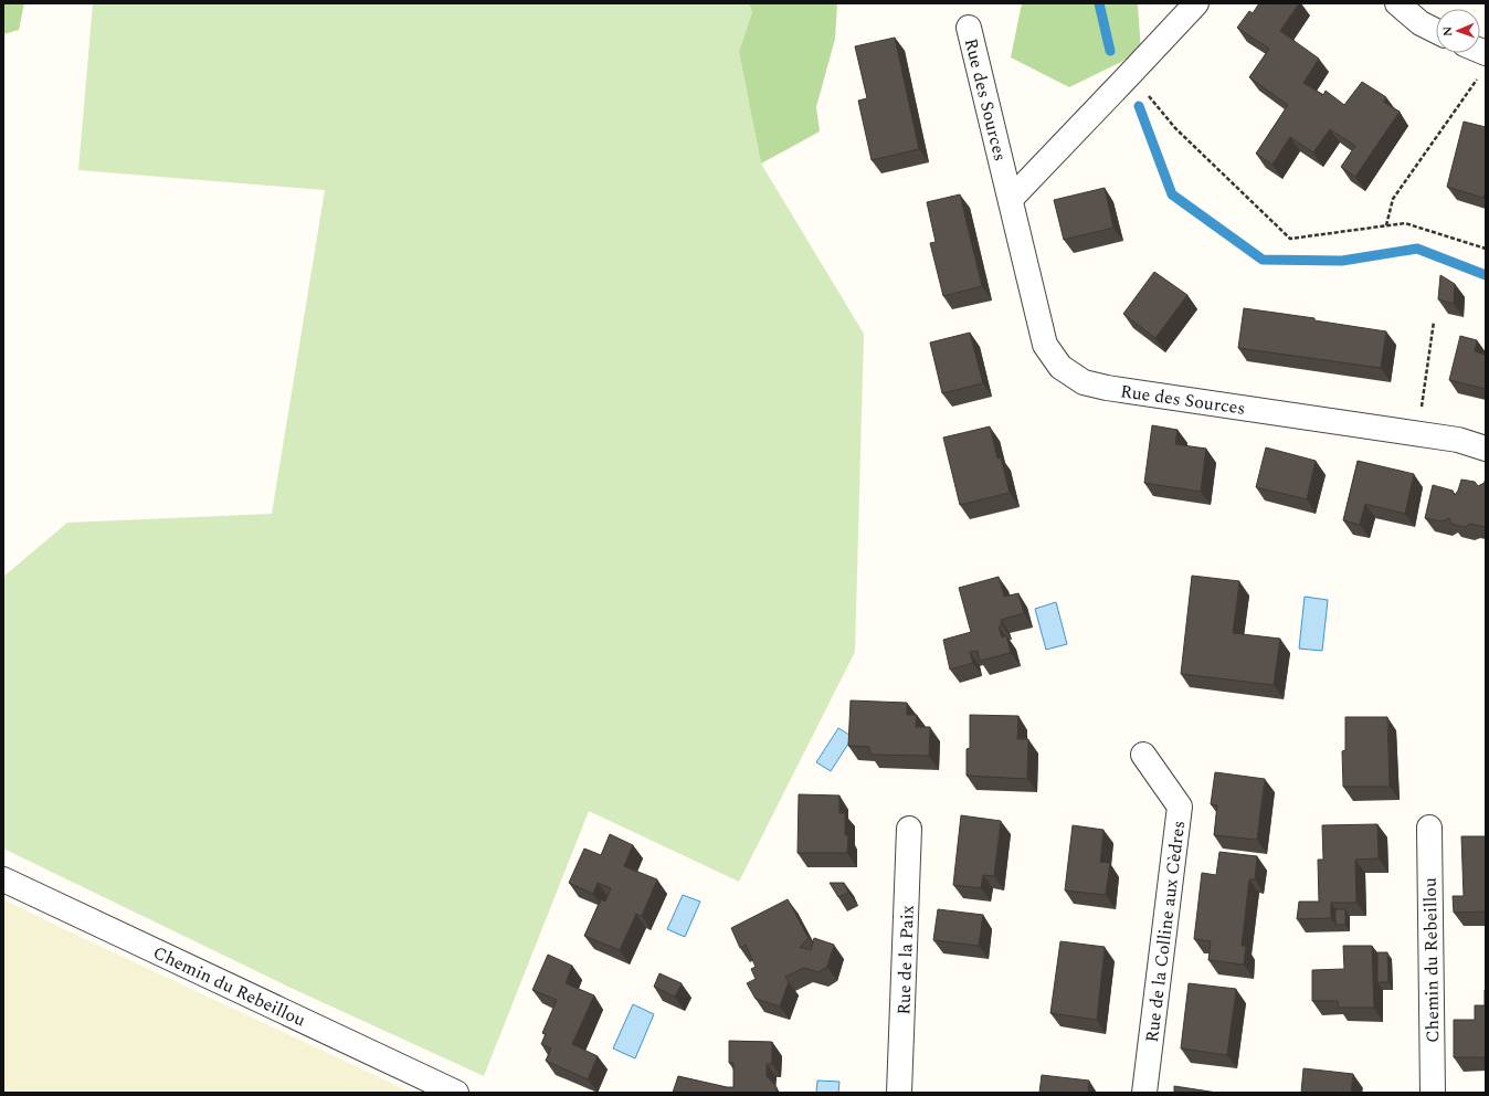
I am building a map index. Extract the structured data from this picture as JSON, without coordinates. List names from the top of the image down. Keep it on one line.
{"streets":{"street":["Rue des Sources","Rue de la Colline aux Cèdres","Rue de la Paix","Chemin du Rebeillou"]},"north":"left"}
